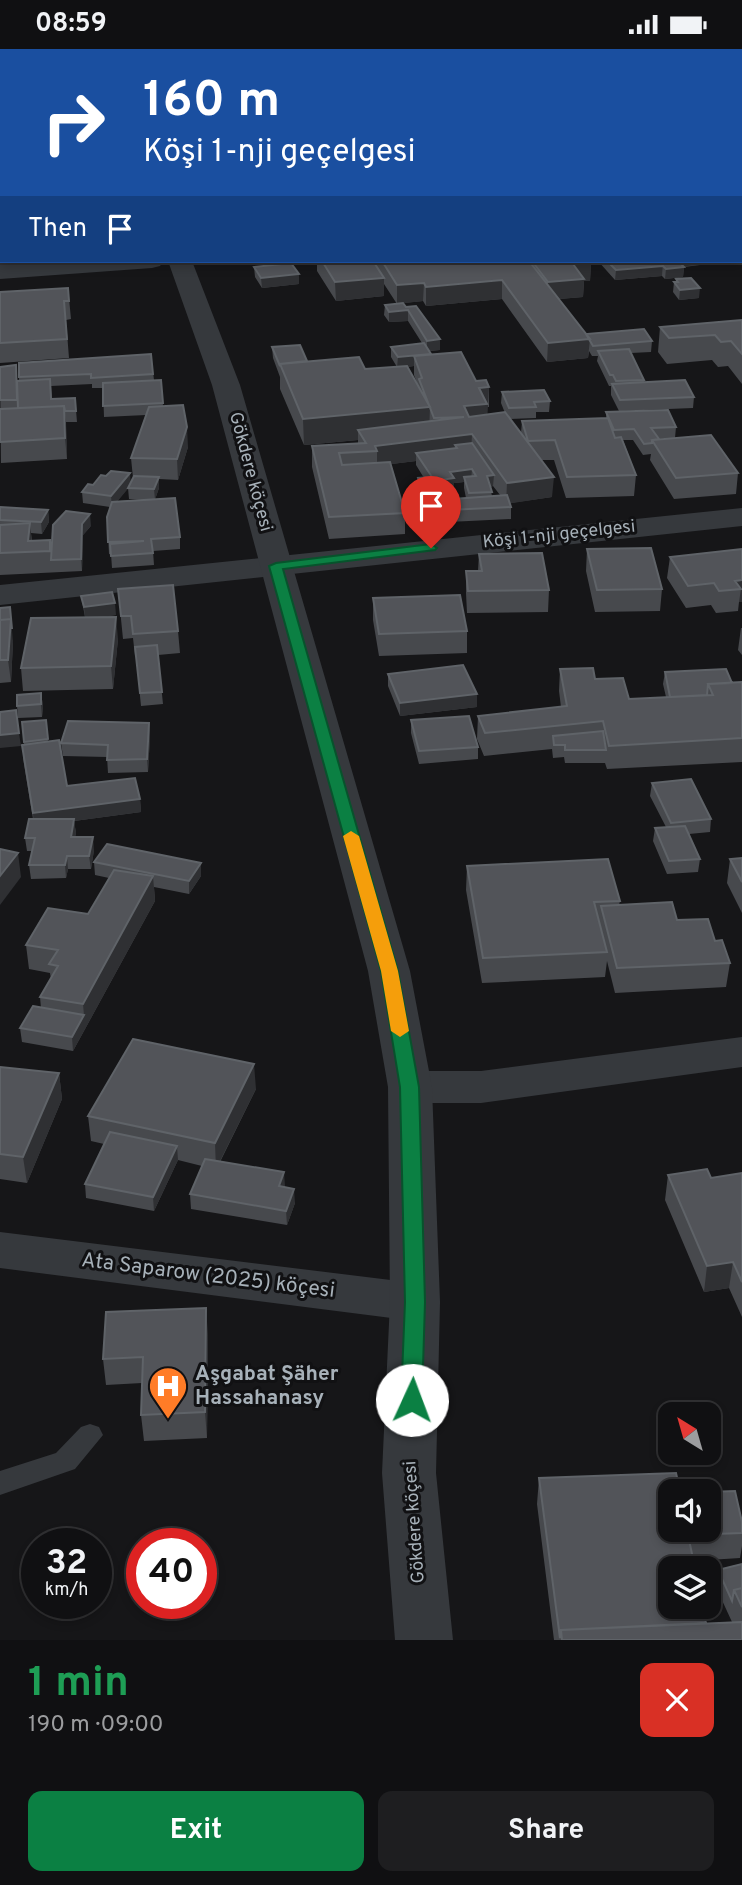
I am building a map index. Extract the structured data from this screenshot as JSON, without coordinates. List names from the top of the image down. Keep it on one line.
{"streets":{"street":["Gökdere köçesi","Köşi 1-nji geçelgesi","Ata Saparow (2025) köçesi"]},"crossings":[["Gökdere köçesi","Köşi 1-nji geçelgesi"],["Gökdere köçesi","Ata Saparow (2025) köçesi"]],"places":{"hospital":["Aşgabat Şäher Hassahanasy"]},"north":"top left","page":{"status":"08:59","turn":["160 m","Köşi 1-nji geçelgesi"],"then":"Then","speed":"32 km/h","limit":"40","heading":["1 min","190 m · 09:00"],"buttons":["Exit","Share"]}}
